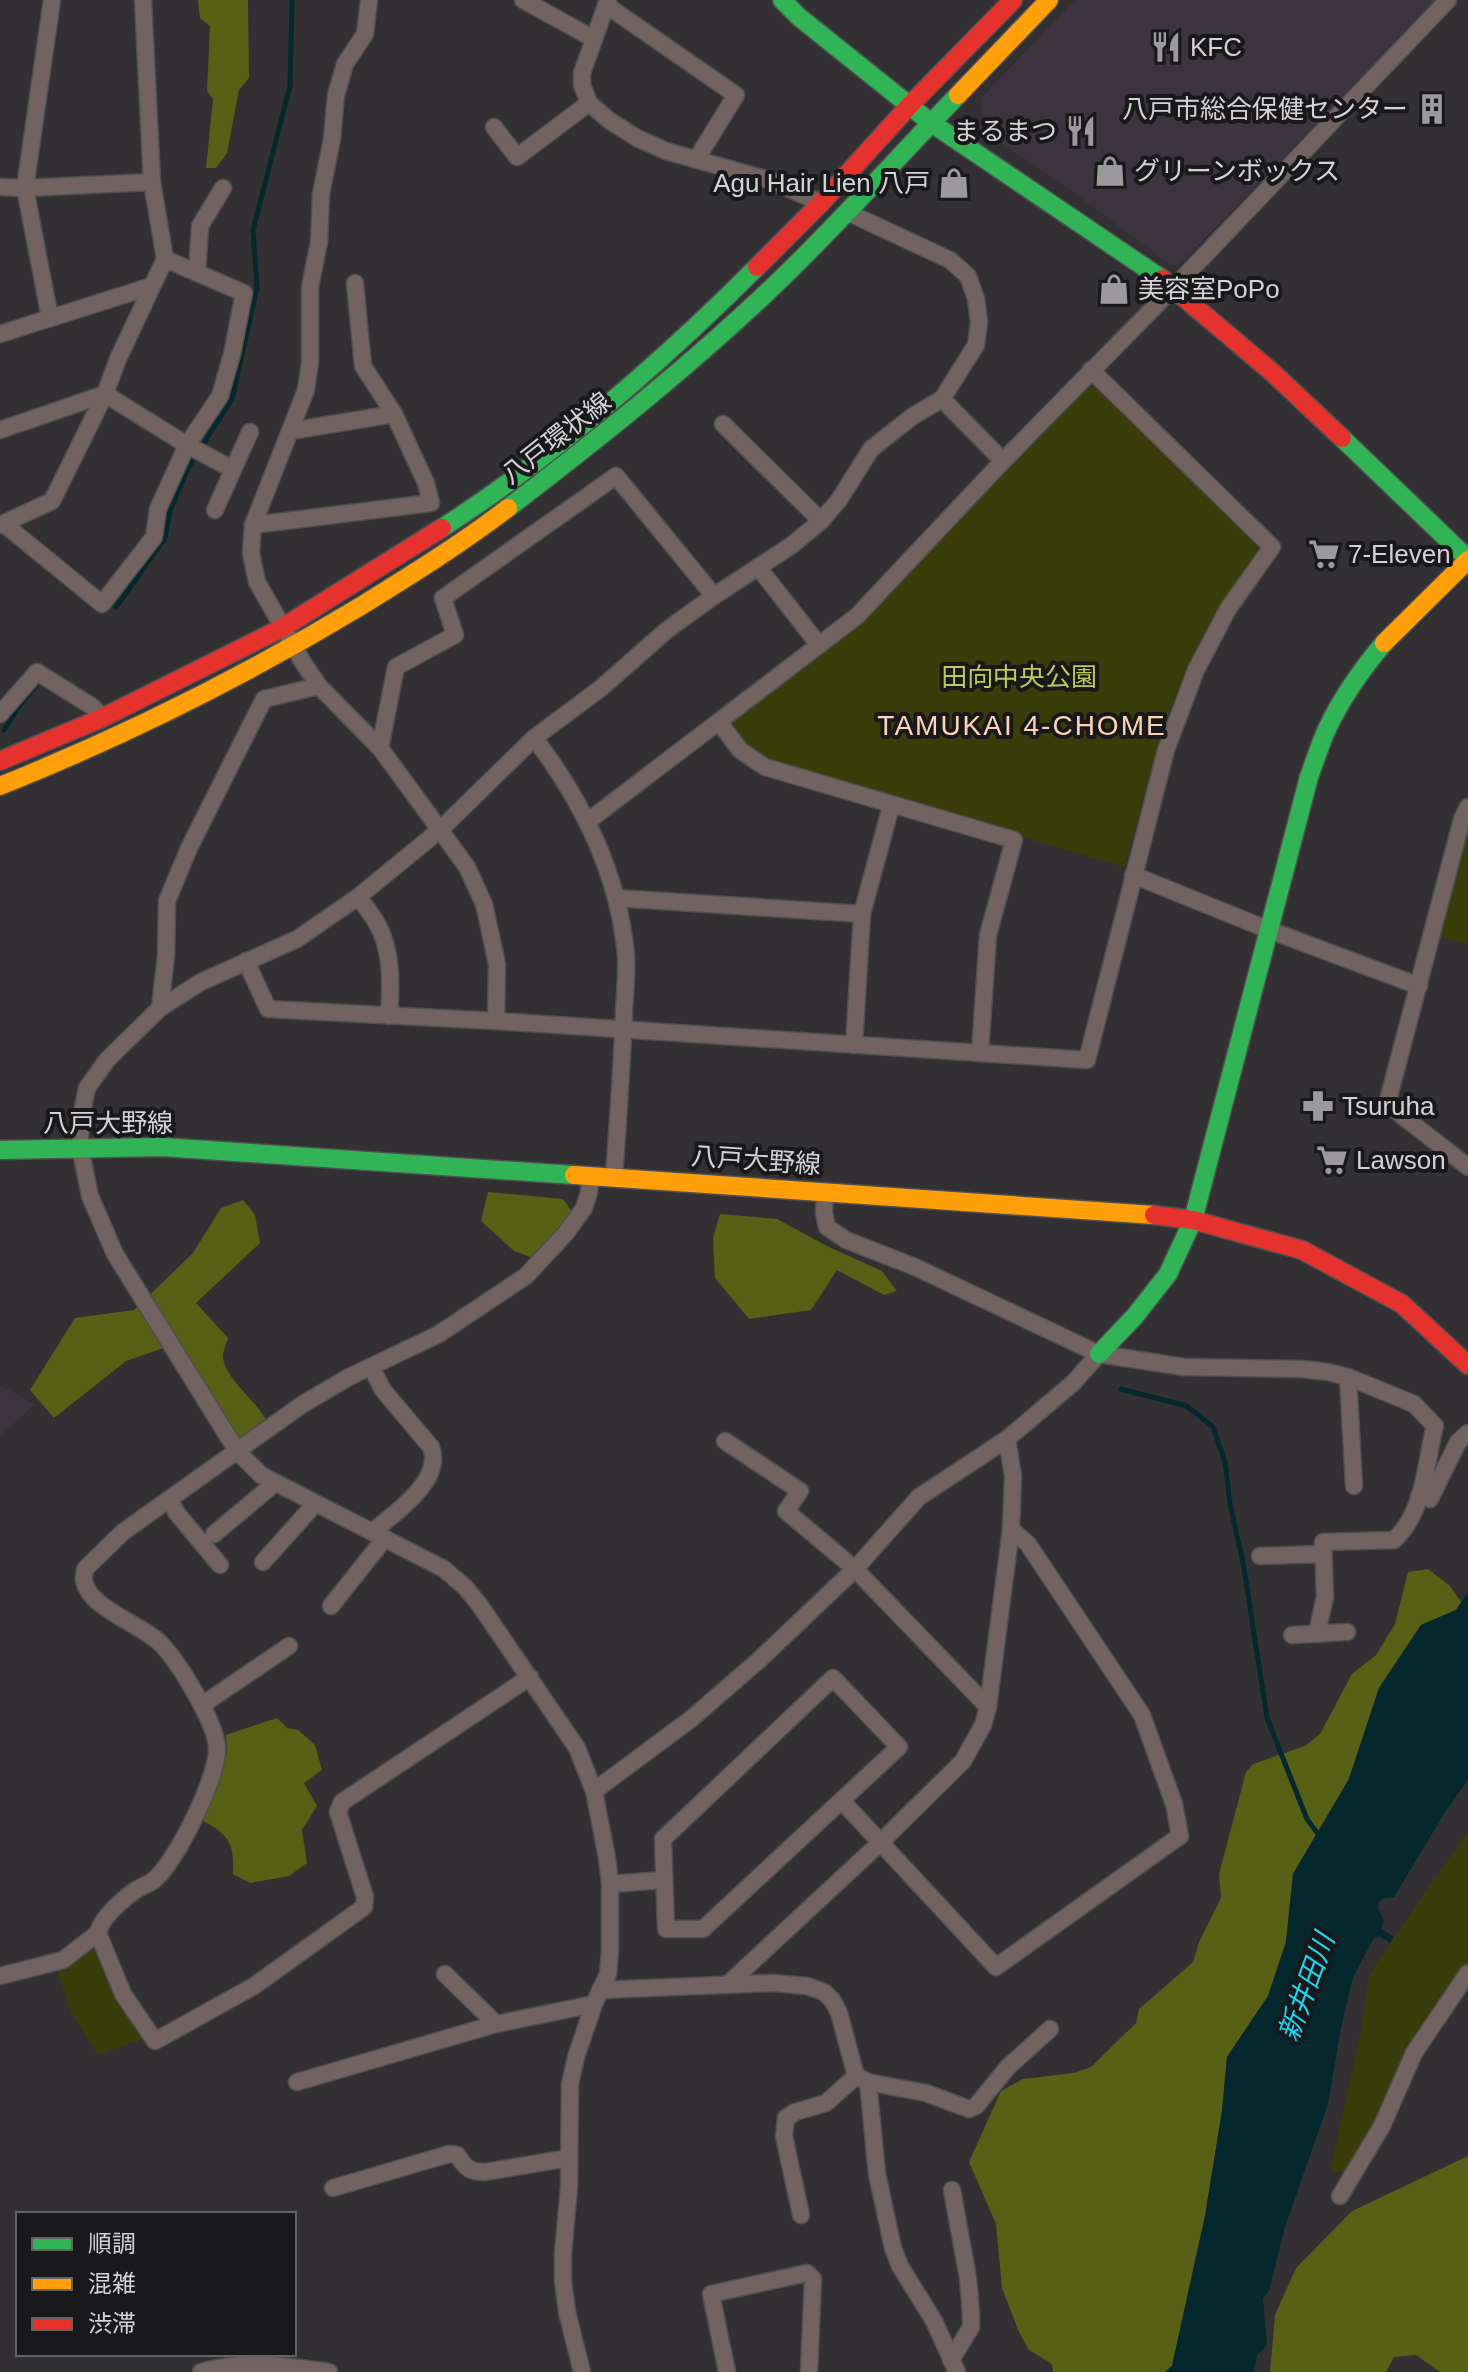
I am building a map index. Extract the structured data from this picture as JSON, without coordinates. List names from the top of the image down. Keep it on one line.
{"streets":{"main road":["八戸環状線","八戸大野線"]},"districts":["TAMUKAI 4-CHOME"],"water":["新井田川"],"parks":["田向中央公園"],"places":{"restaurant":["KFC","まるまつ"],"building":["八戸市総合保健センター"],"shop":["グリーンボックス","Agu Hair Lien 八戸","美容室PoPo"],"supermarket":["7-Eleven","Lawson"],"pharmacy":["Tsuruha"]},"legend":["順調","混雑","渋滞"]}
